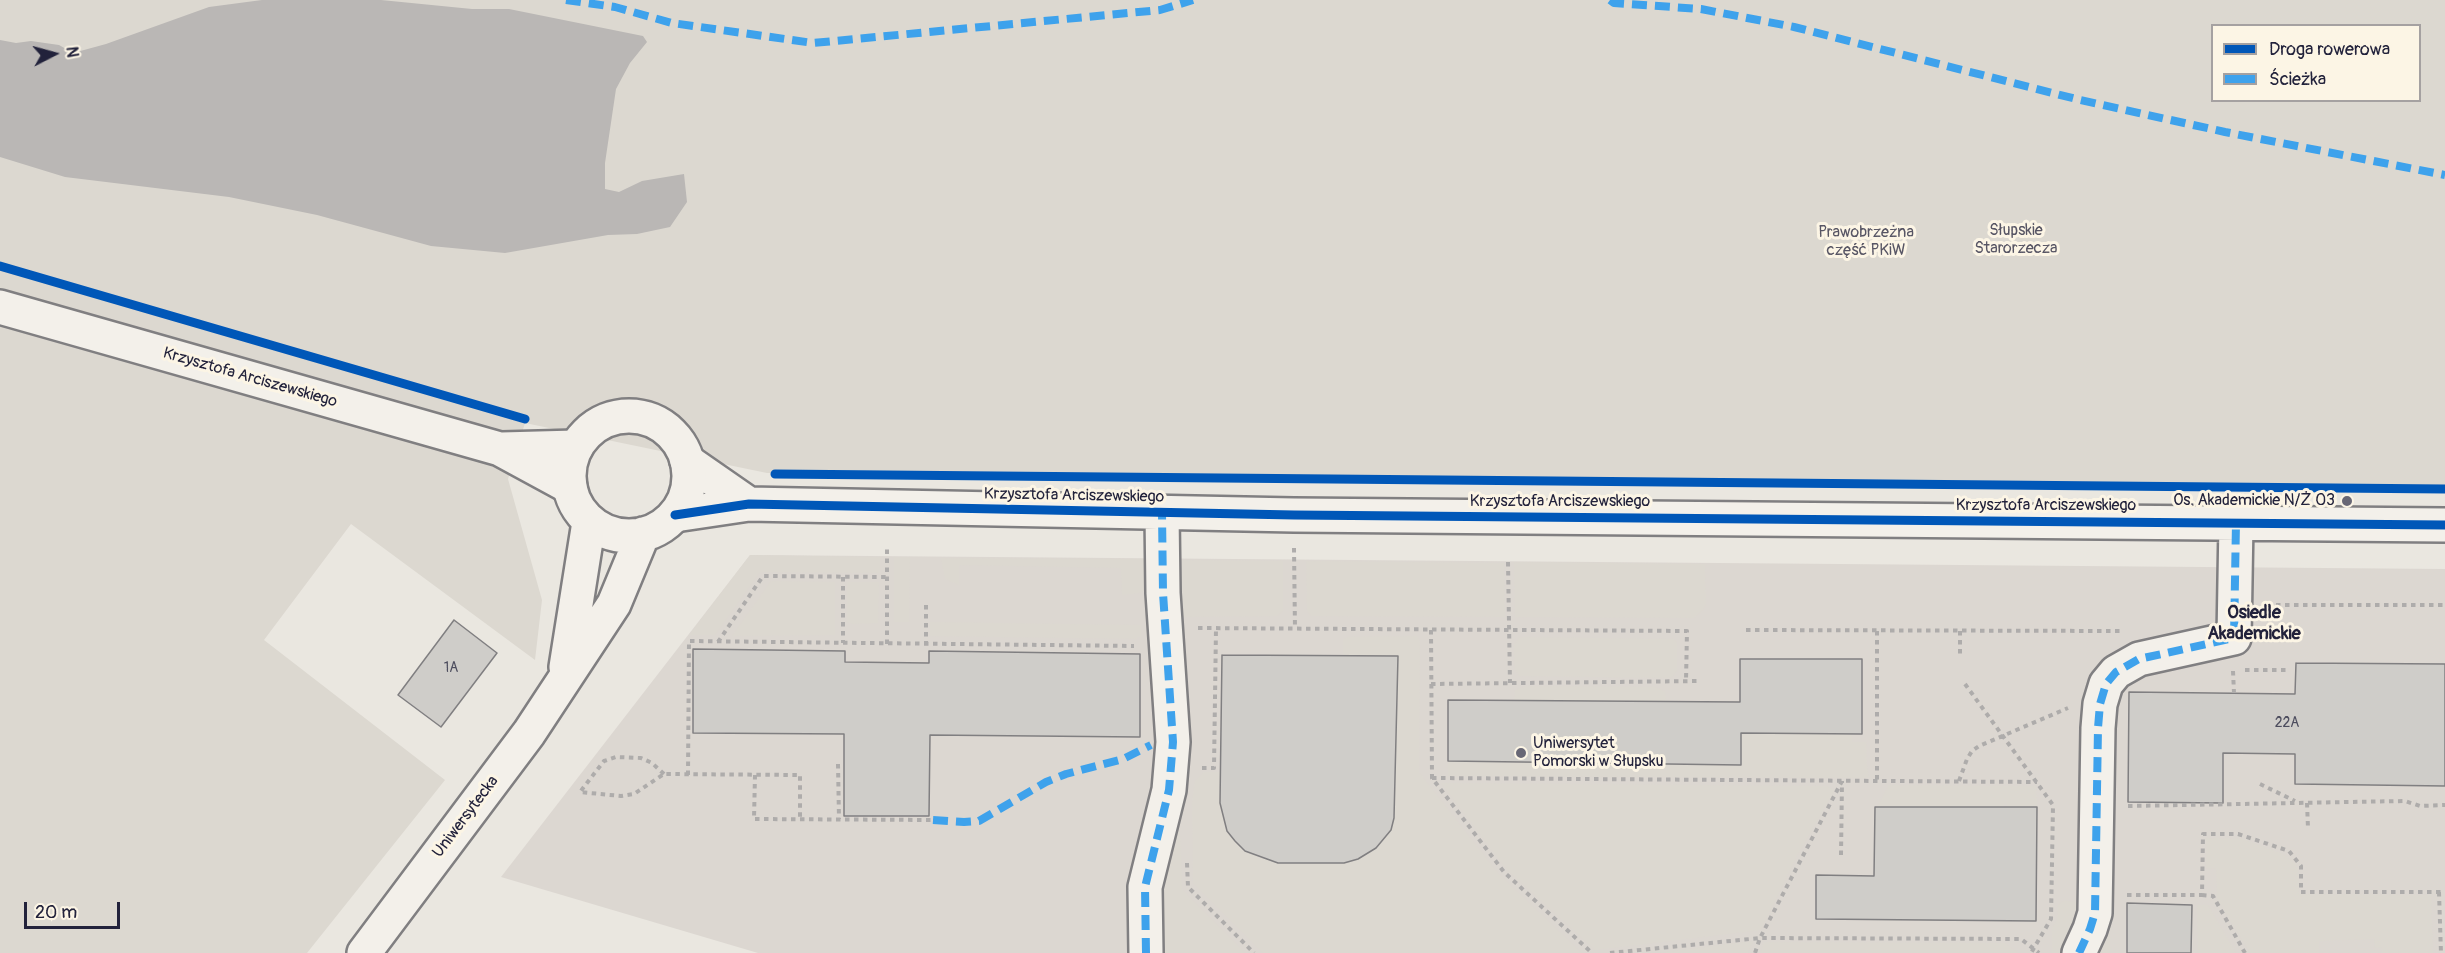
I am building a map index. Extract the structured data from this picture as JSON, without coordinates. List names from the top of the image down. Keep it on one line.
{"streets":{"street":["Krzysztofa Arciszewskiego","Uniwersytecka"]},"crossings":[["Krzysztofa Arciszewskiego","Uniwersytecka"]],"districts":["Osiedle Akademickie"],"parks":["Słupskie Starorzecza","Prawobrzeżna część PKiW"],"places":["Os. Akademickie N/Ż 03","Uniwersytet Pomorski w Słupsku"],"house_numbers":["1A","22A"],"legend":["Droga rowerowa","Ścieżka"],"scale_bar":"20 m","north":"right"}
